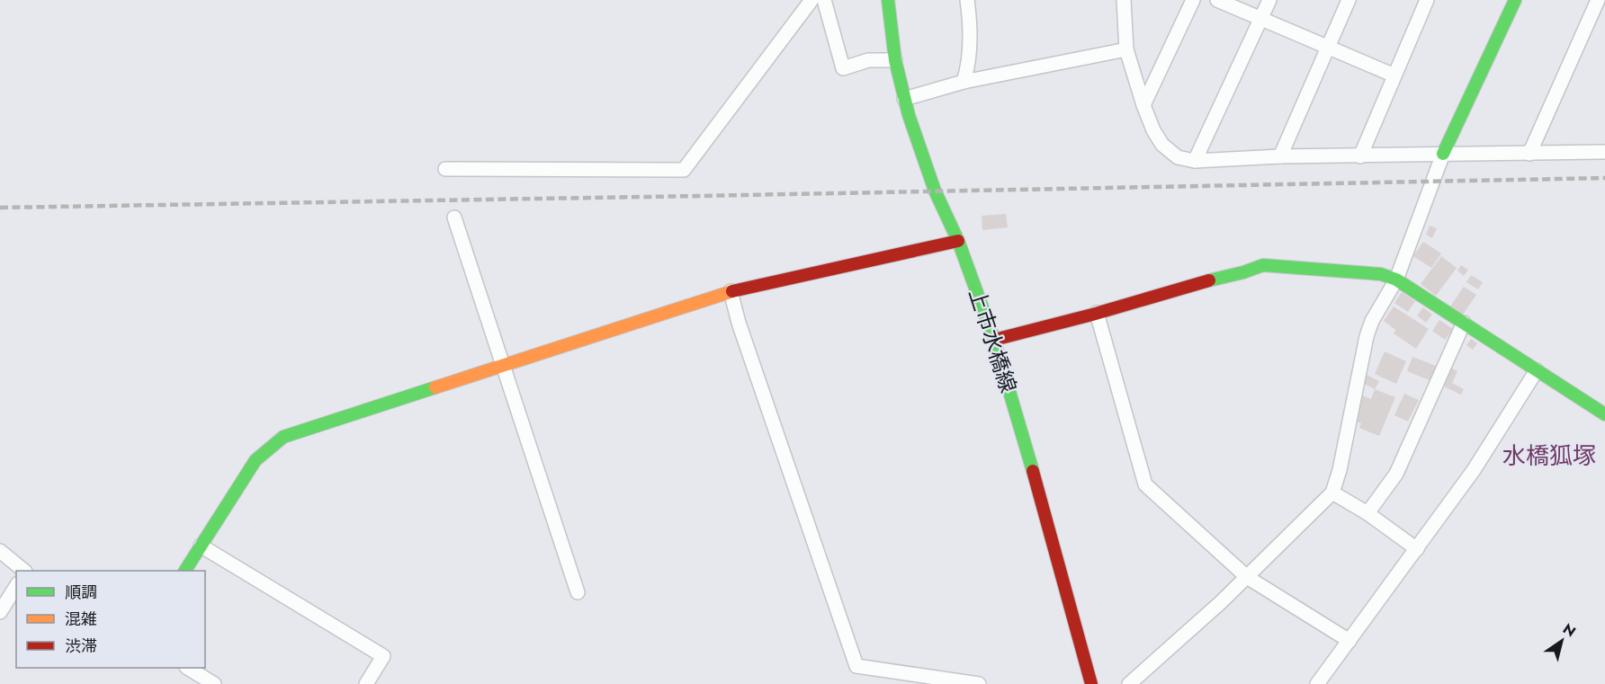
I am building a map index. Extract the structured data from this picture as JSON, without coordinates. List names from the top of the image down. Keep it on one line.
{"streets":{"street":["上市水橋線"]},"districts":["水橋狐塚"],"legend":["順調","混雑","渋滞"],"north":"top right"}
